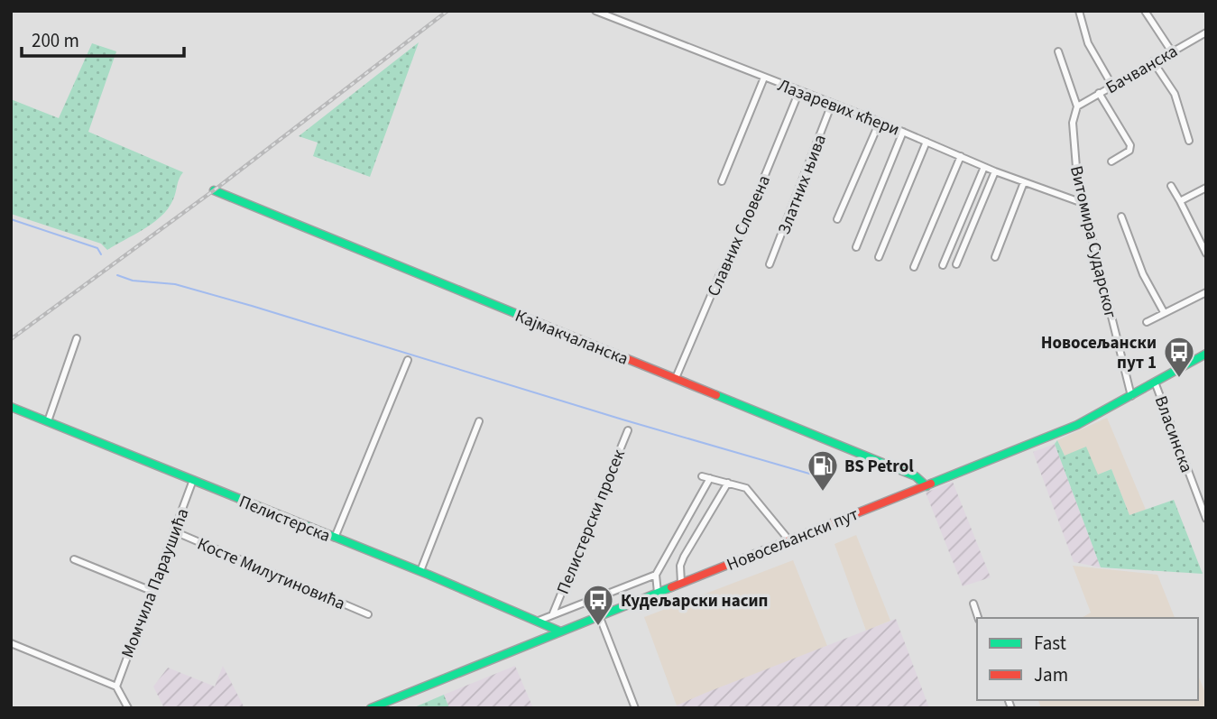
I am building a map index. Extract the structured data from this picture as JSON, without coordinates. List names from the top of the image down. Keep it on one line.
{"streets":{"street":["Бачванска","Лазаревих кћери","Златних њива","Славних Словена","Витомира Сударског","Кајмакчаланска","Власинска","Пелистерска","Пелистерски просек","Новосељански пут","Косте Милутиновића","Момчила Параушића"]},"crossings":[["Бачванска","Витомира Сударског"],["Лазаревих кћери","Златних њива"],["Лазаревих кћери","Славних Словена"],["Лазаревих кћери","Витомира Сударског"],["Славних Словена","Кајмакчаланска"],["Витомира Сударског","Новосељански пут"],["Кајмакчаланска","Новосељански пут"],["Власинска","Новосељански пут"],["Пелистерска","Новосељански пут"],["Пелистерска","Момчила Параушића"],["Косте Милутиновића","Момчила Параушића"]],"places":{"bus stop":["Новосељански пут 1","Кудељарски насип"],"fuel station":["BS Petrol"]},"legend":["Fast","Jam"],"scale_bar":"200 m"}
